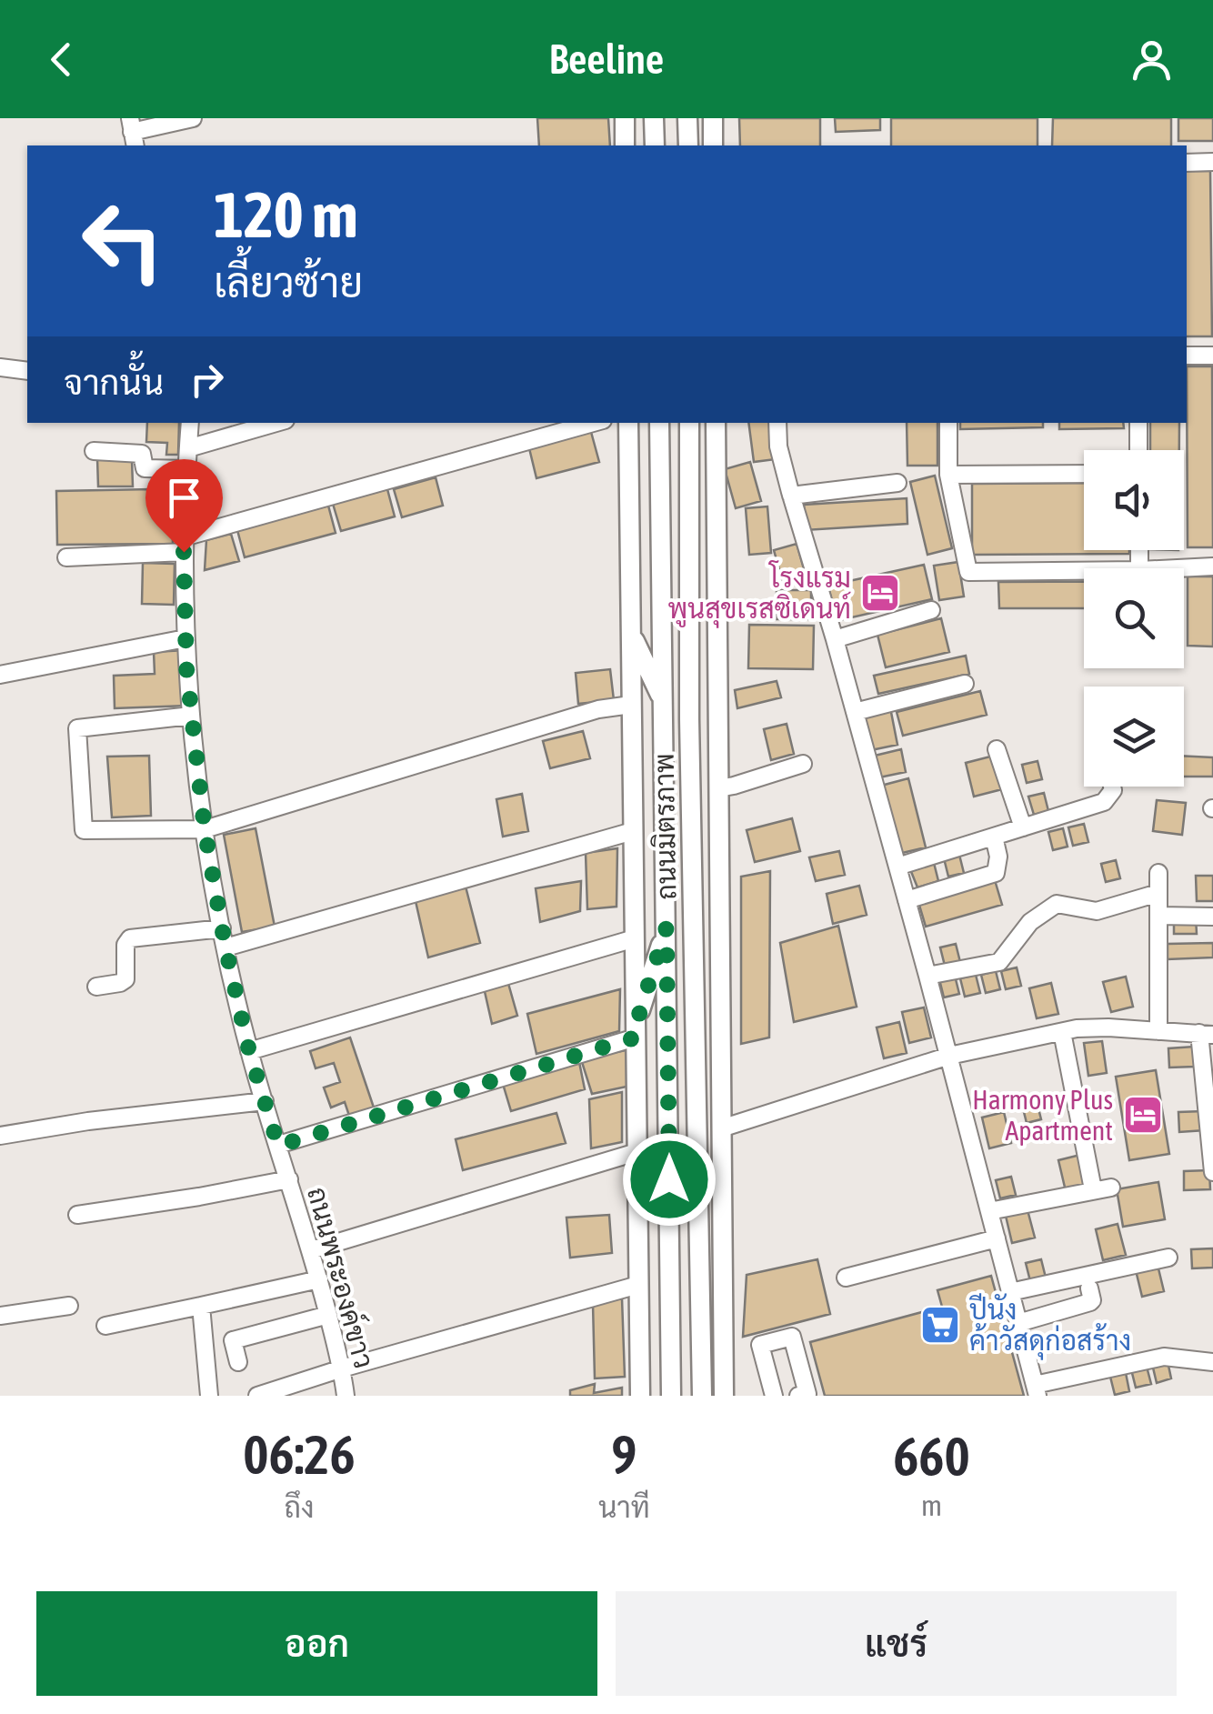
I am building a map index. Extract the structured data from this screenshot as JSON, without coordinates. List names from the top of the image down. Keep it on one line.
{"streets":{"main road":["ถนนมิตรภาพ"],"street":["ถนนพระองค์ขาว"]},"places":{"hotel":["โรงแรม พูนสุขเรสซิเดนท์","Harmony Plus Apartment"],"supermarket":["ปีนัง ค้าวัสดุก่อสร้าง"]},"page":{"header":"Beeline","turn":["120 m","เลี้ยวซ้าย"],"then":"จากนั้น","eta":["06:26","ถึง","9","นาที","660","m"],"buttons":["ออก","แชร์"]}}
